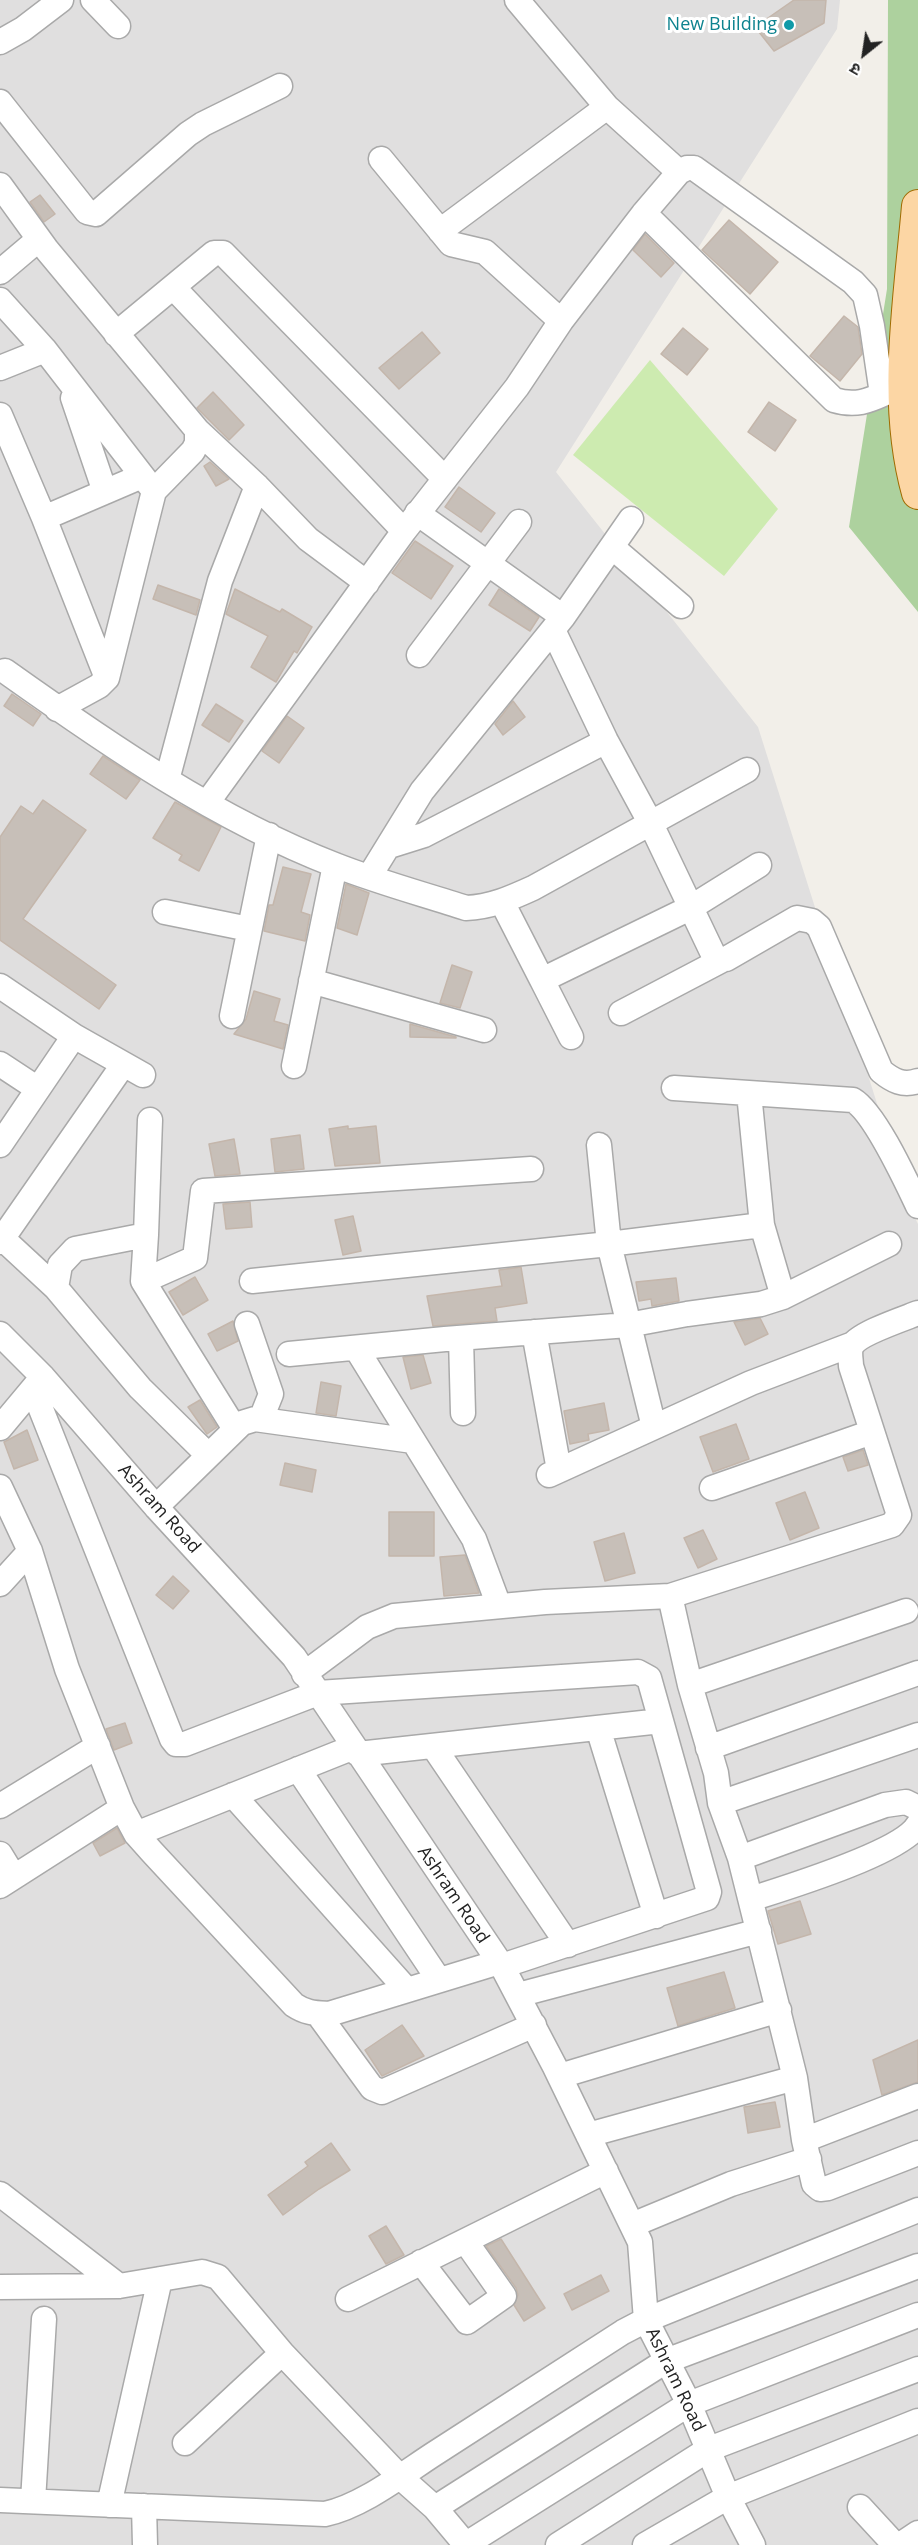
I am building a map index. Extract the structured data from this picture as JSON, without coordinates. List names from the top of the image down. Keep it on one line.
{"streets":{"street":["Ashram Road"]},"places":["New Building"],"north":"bottom left"}
